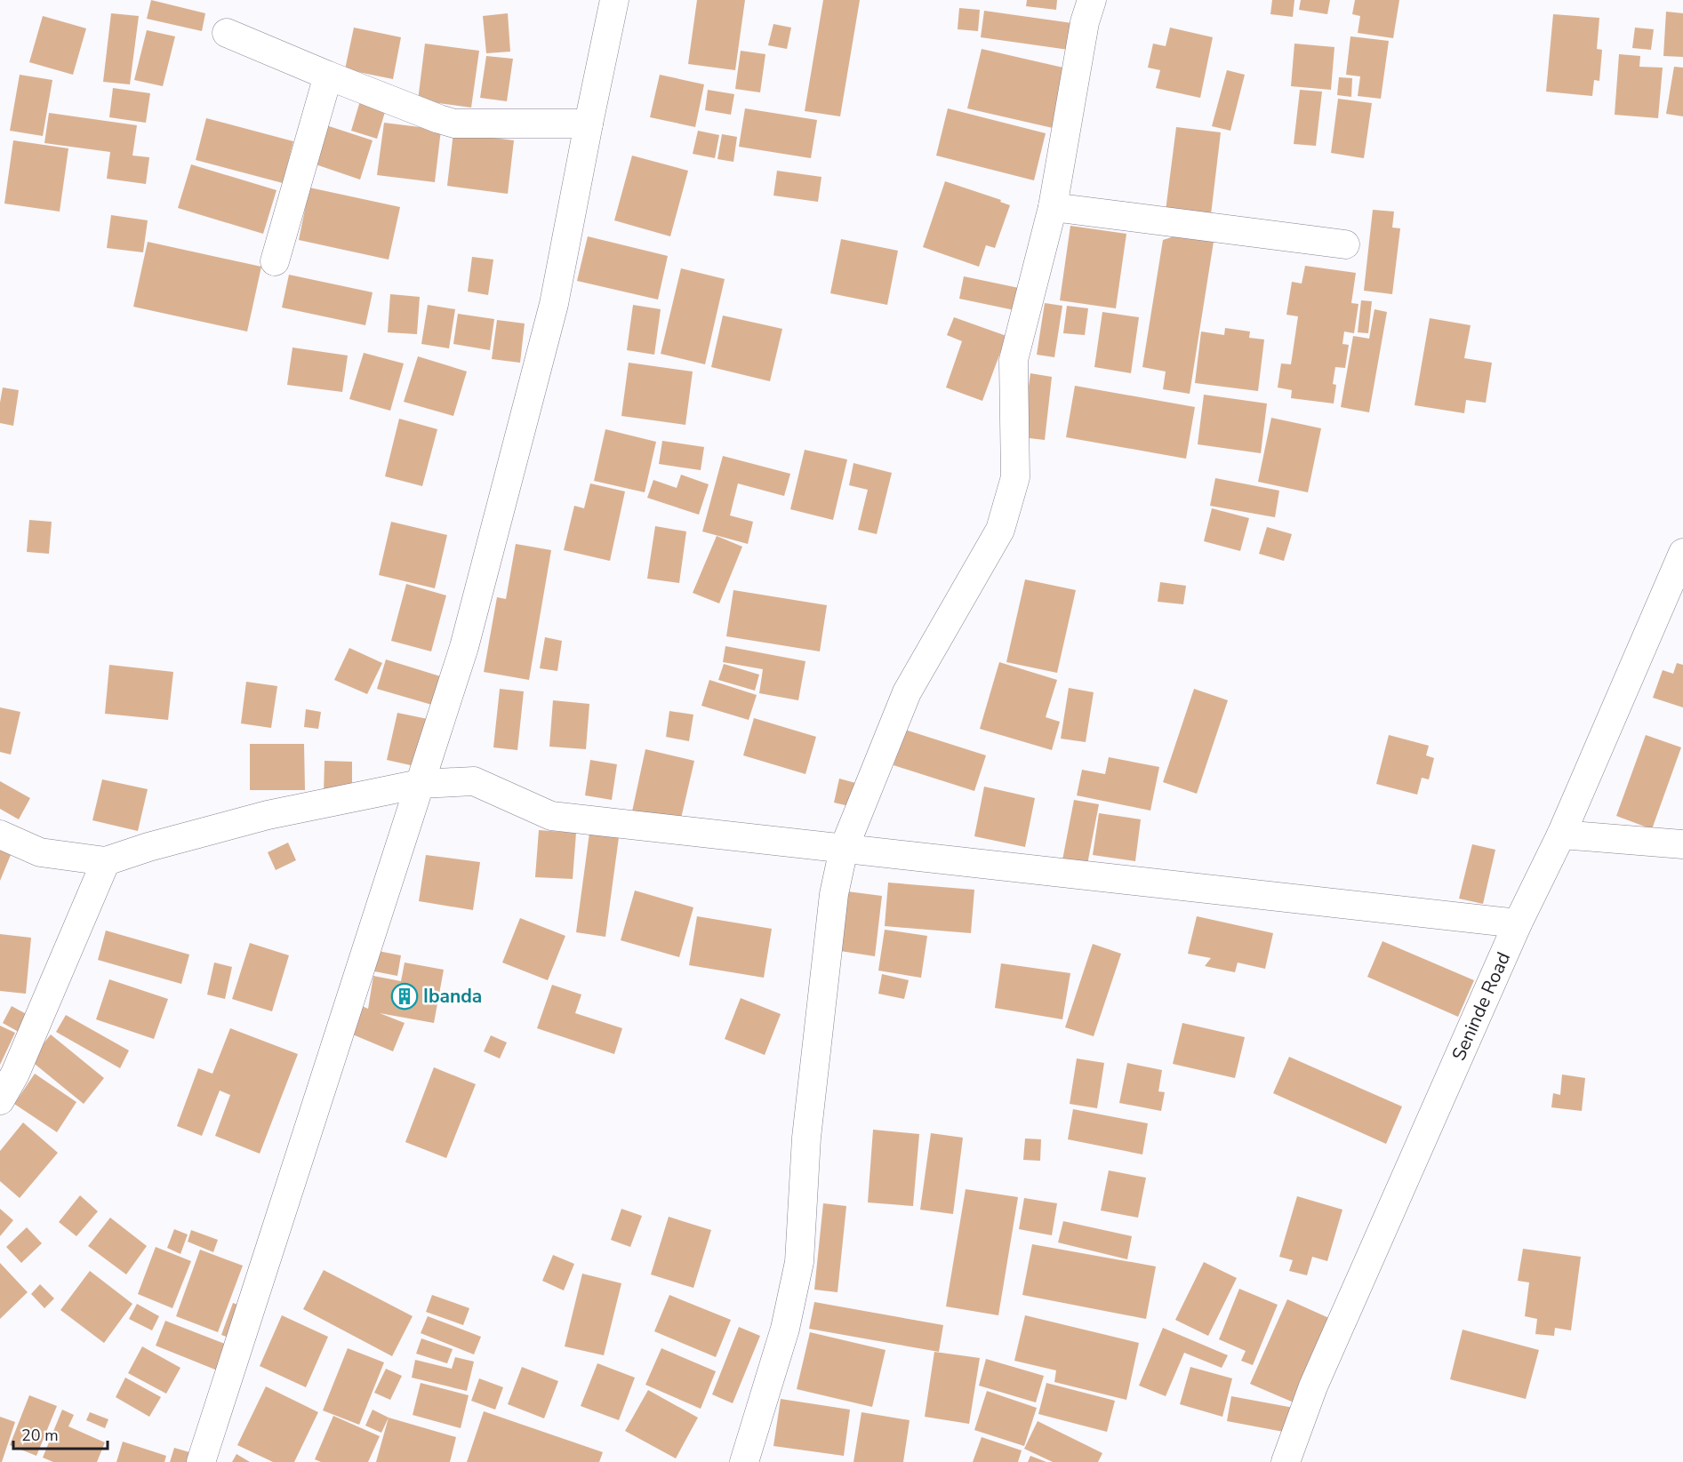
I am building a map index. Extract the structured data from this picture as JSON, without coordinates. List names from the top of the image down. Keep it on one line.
{"streets":{"street":["Seninde Road"]},"places":{"building":["Ibanda"]},"scale_bar":"20 m"}
